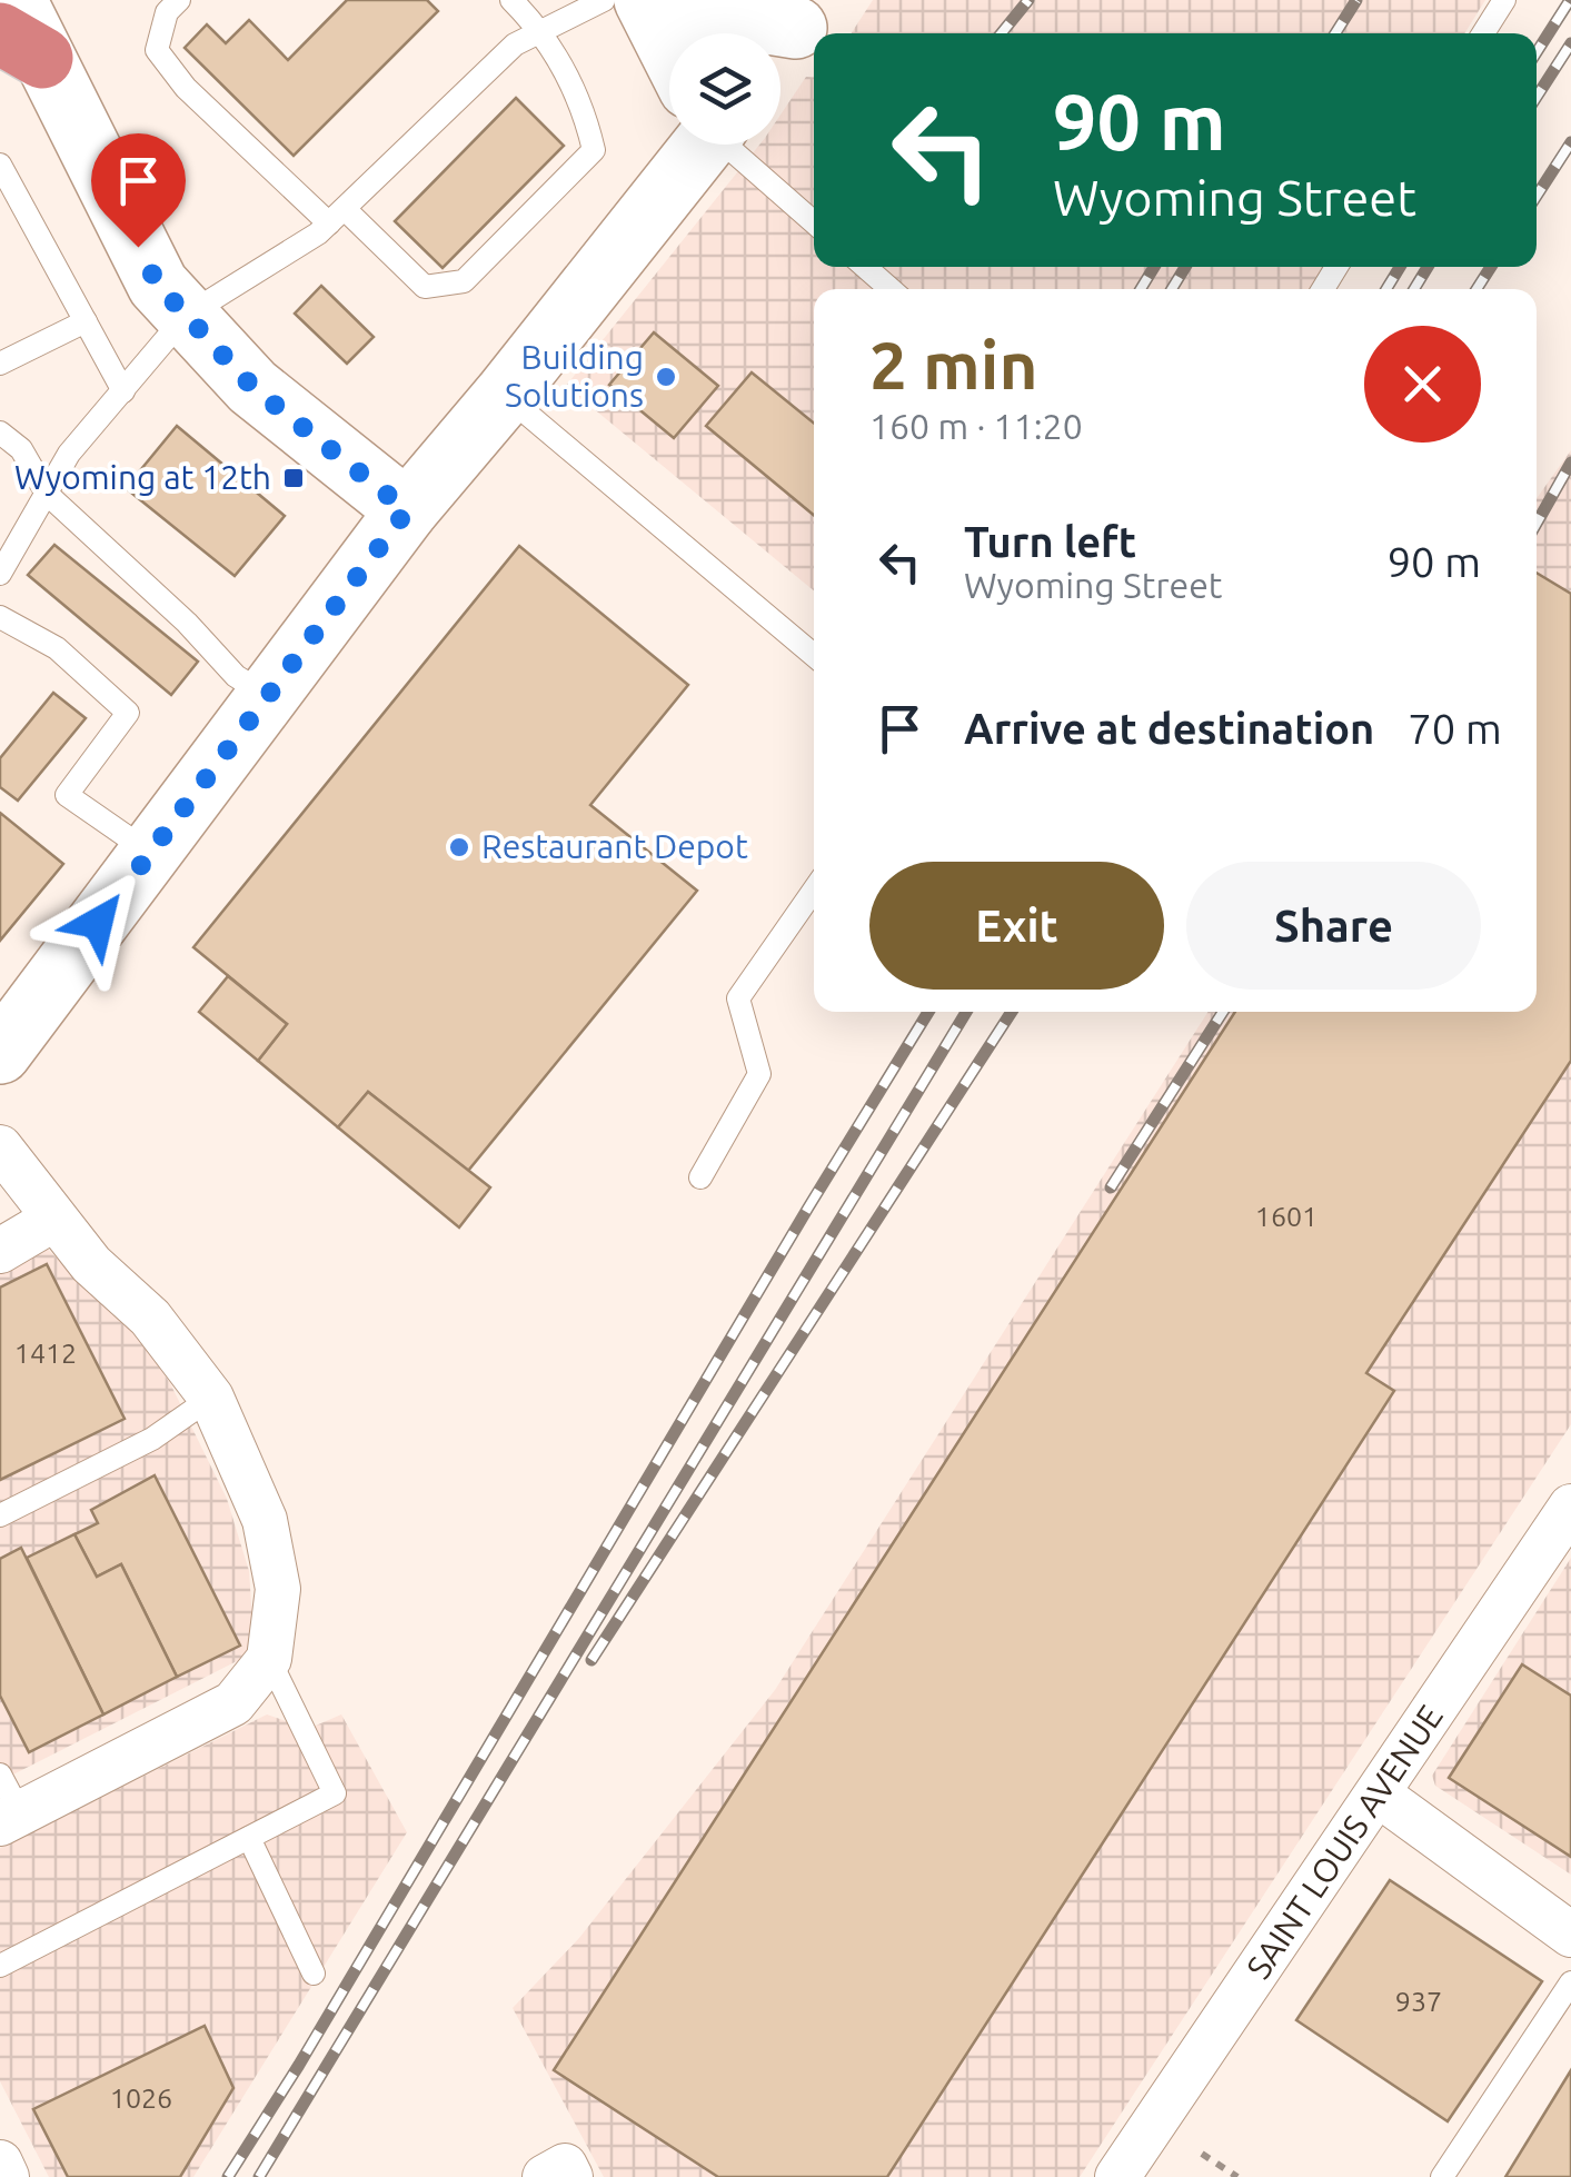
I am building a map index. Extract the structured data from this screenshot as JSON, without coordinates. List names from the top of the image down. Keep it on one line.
{"streets":{"street":["SAINT LOUIS AVENUE"]},"places":{"other":["Building Solutions","Restaurant Depot"],"transit":["Wyoming at 12th"]},"house_numbers":["1601","1412","937","1026"],"page":{"turn":["90 m","Wyoming Street"],"heading":["2 min","160 m · 11:20"],"list":[{"name":"Turn left","note":"Wyoming Street","value":"90 m"},{"name":"Arrive at destination","value":"70 m"}],"buttons":["Exit","Share"]}}
